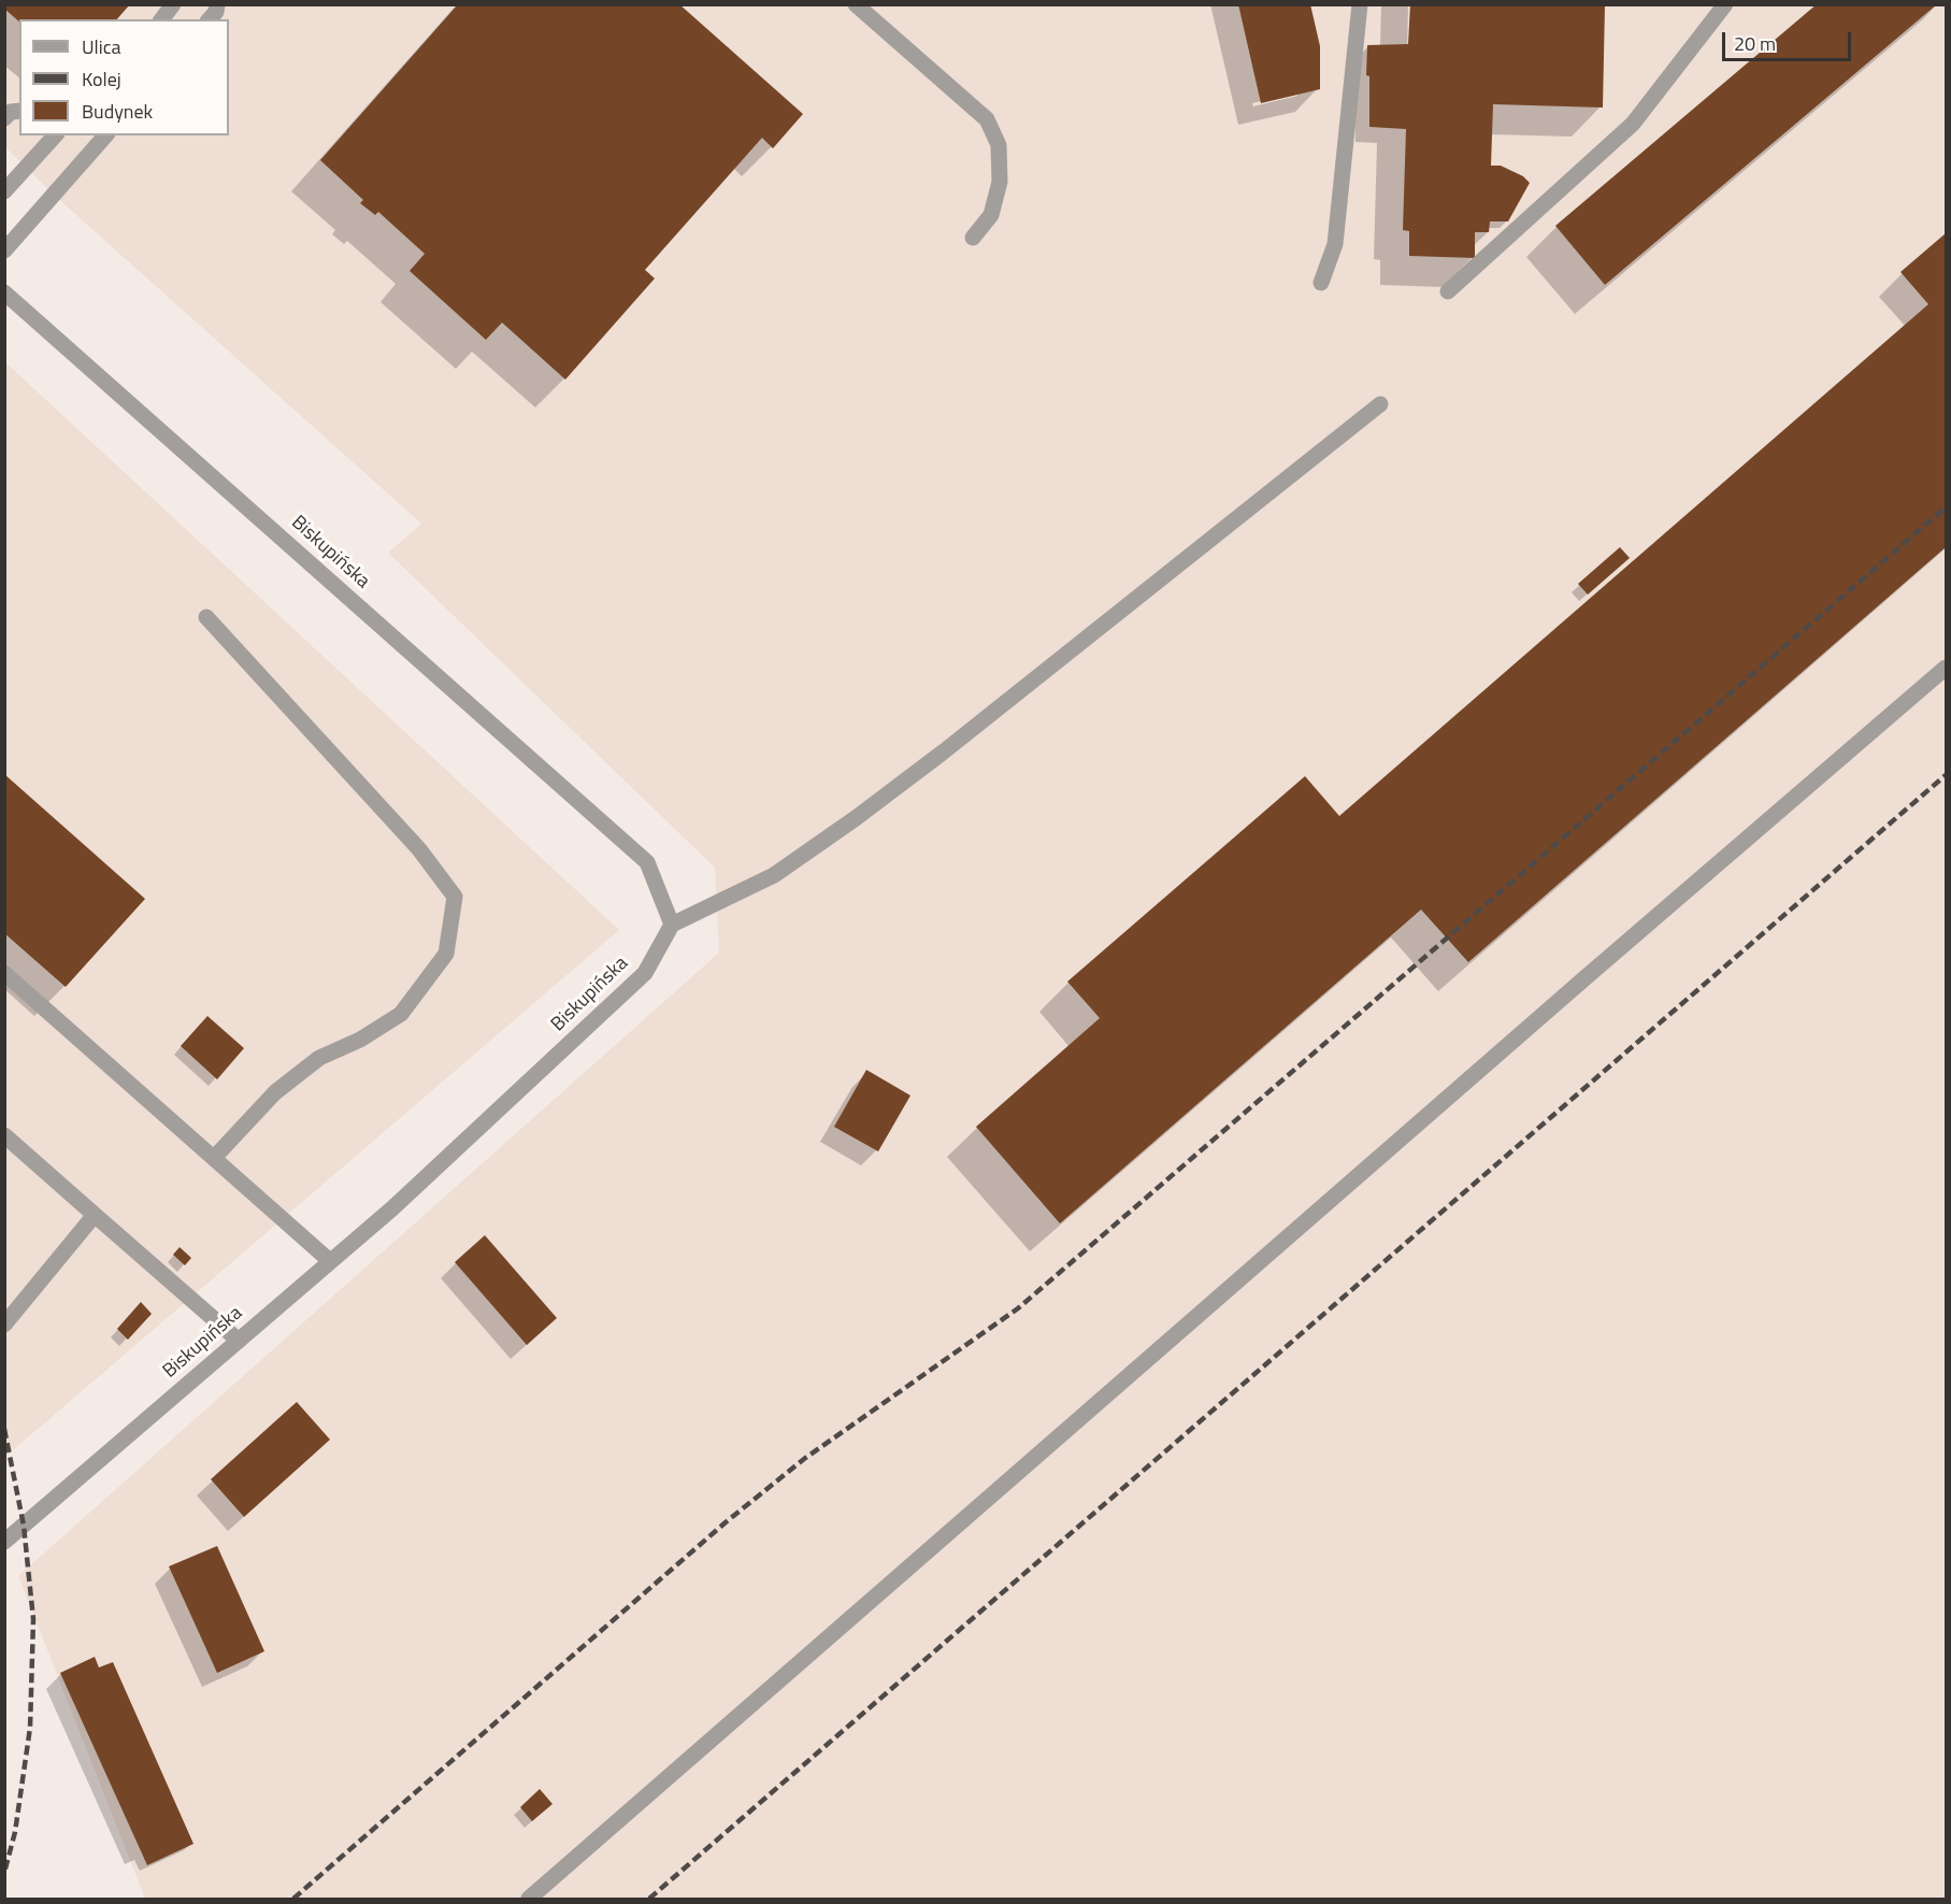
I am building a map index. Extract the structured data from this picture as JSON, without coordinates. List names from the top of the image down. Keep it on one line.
{"streets":{"street":["Biskupińska"]},"legend":["Ulica","Kolej","Budynek"],"scale_bar":"20 m"}
